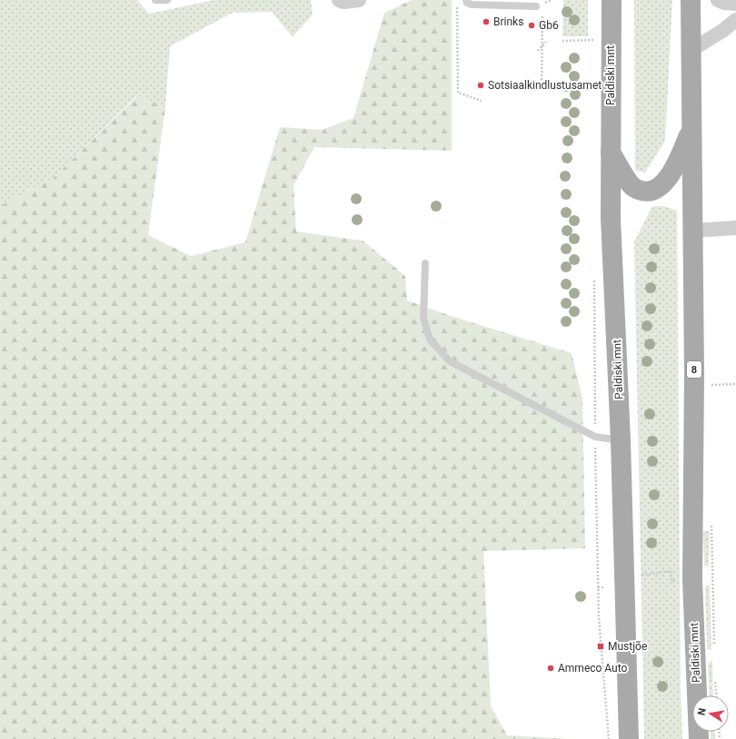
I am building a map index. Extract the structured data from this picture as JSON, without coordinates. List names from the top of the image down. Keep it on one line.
{"streets":{"main road":["Paldiski mnt","8"]},"places":{"other":["Brinks","Gb6","Sotsiaalkindlustusamet","Ammeco Auto"],"transit":["Mustjõe"]},"north":"left"}
